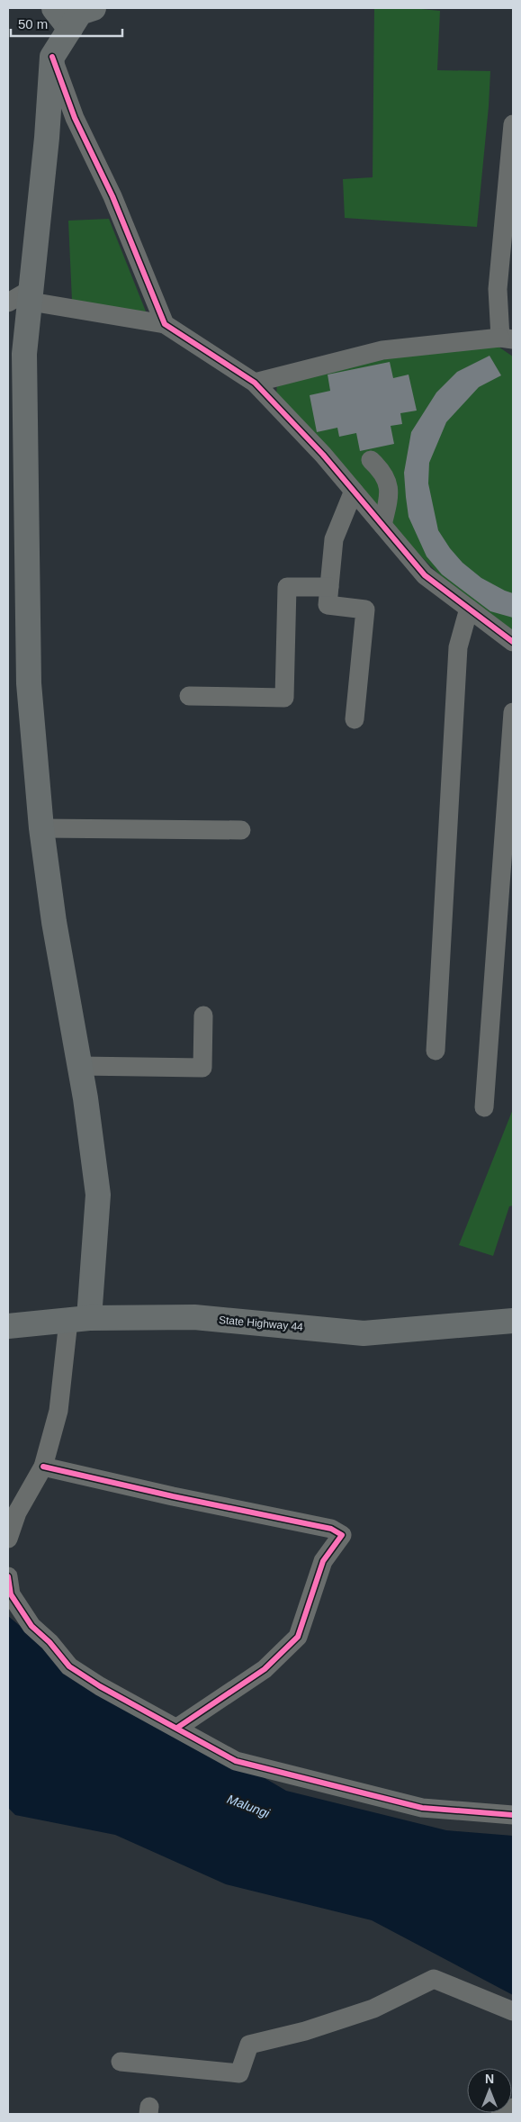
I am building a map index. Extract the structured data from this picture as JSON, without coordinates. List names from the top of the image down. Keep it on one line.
{"streets":{"main road":["State Highway 44"]},"water":["Malungi"],"scale_bar":"50 m","north":"top"}
